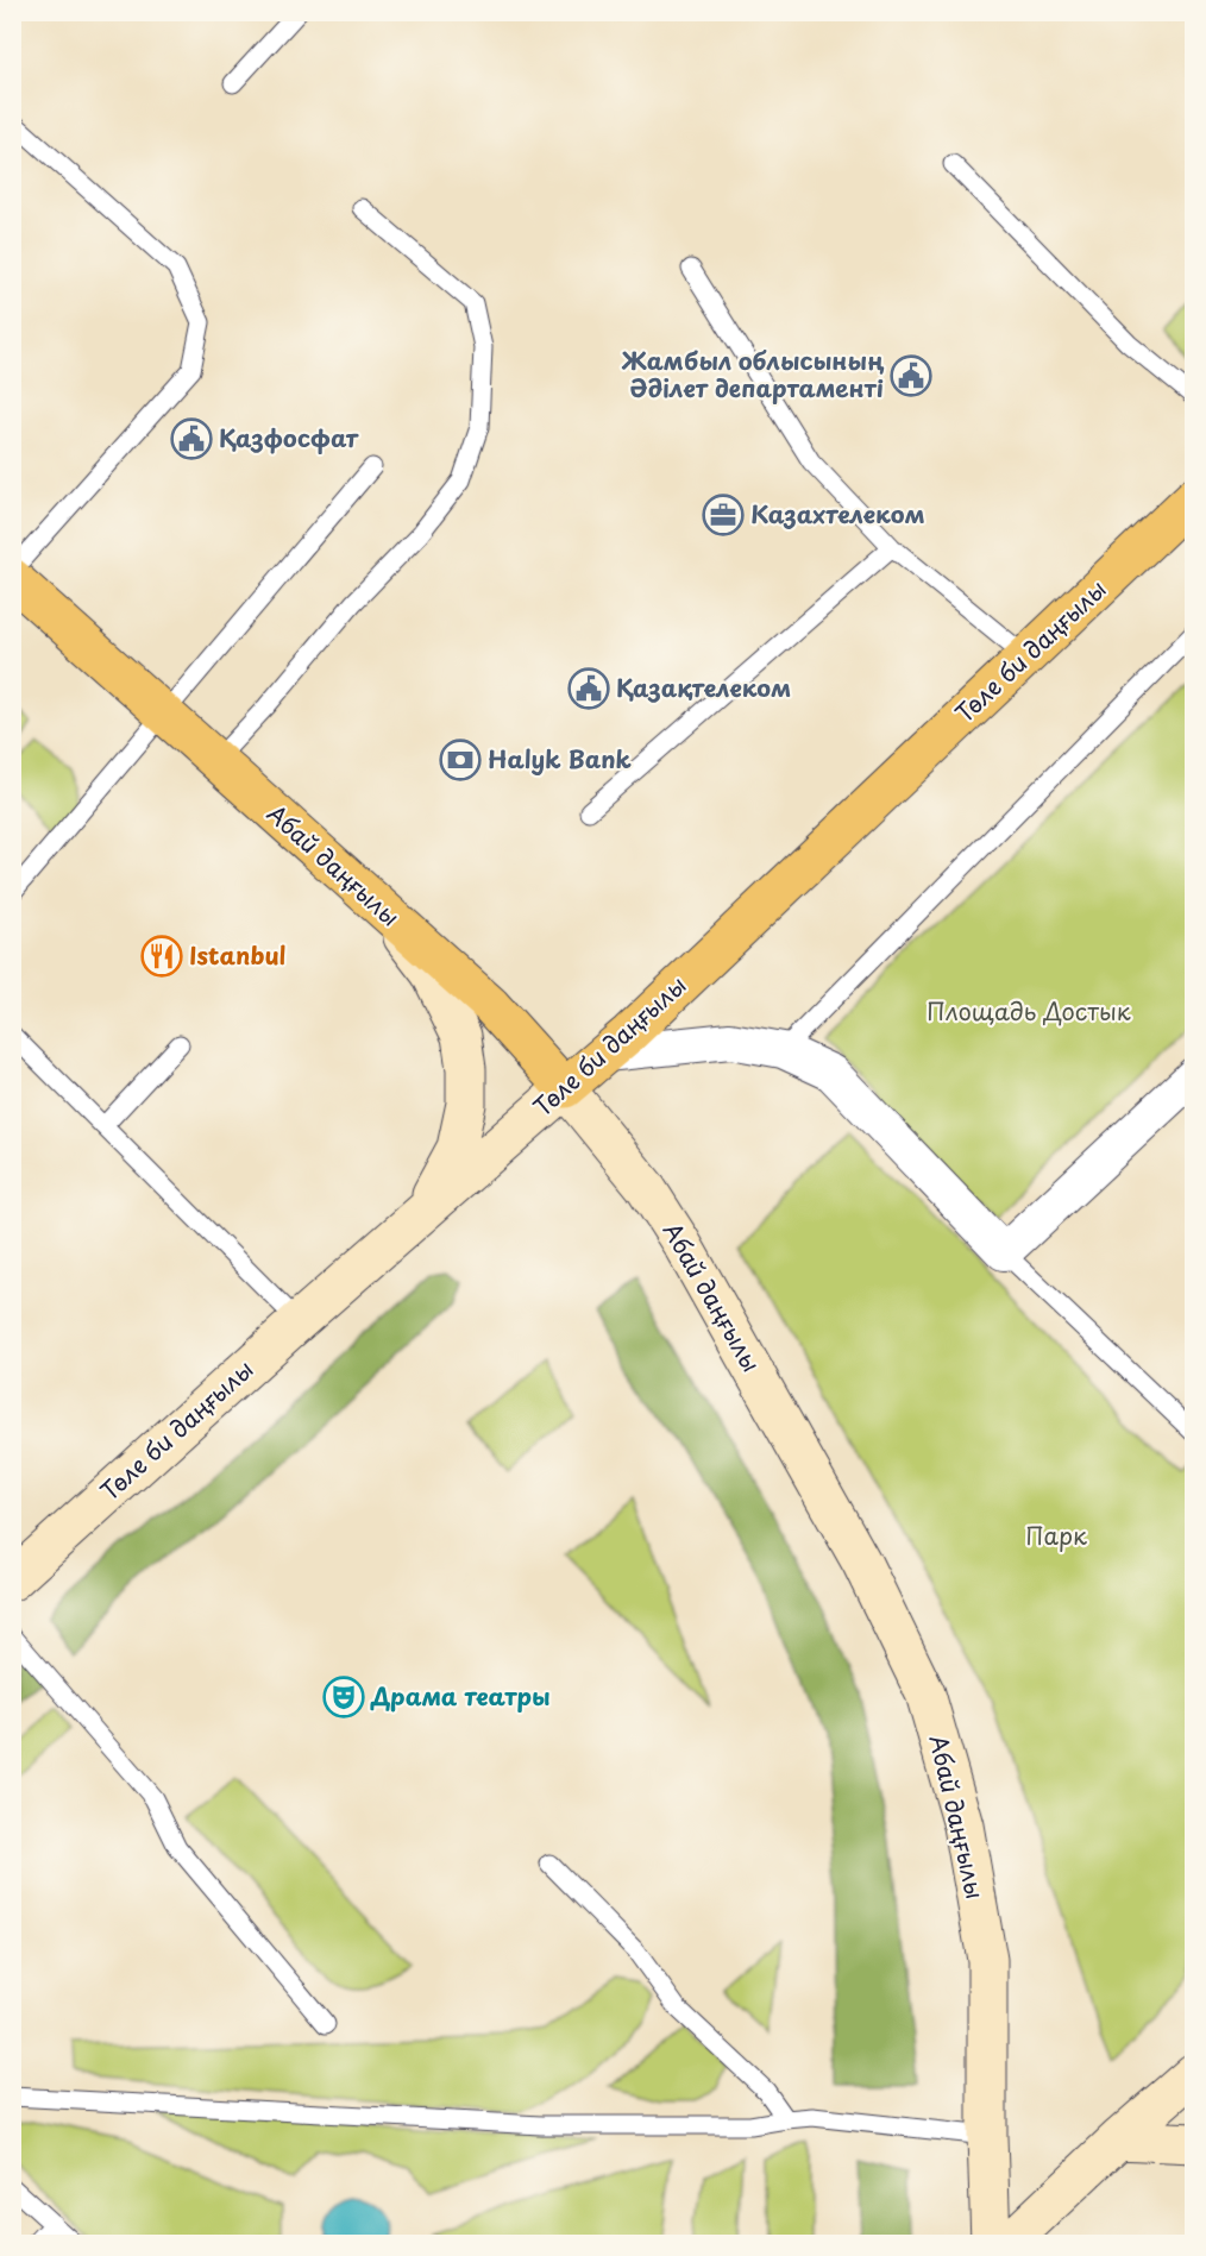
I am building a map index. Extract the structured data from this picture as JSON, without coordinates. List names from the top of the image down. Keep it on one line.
{"streets":{"main road":["Төле би даңғылы","Абай даңғылы"]},"crossings":[["Төле би даңғылы","Абай даңғылы"]],"parks":["Площадь Достык","Парк"],"places":{"public building":["Жамбыл облысының Әділет департаменті","Қазфосфат","Қазақтелеком"],"office":["Казахтелеком"],"bank":["Halyk Bank"],"restaurant":["Istanbul"],"theatre":["Драма театры"]}}
